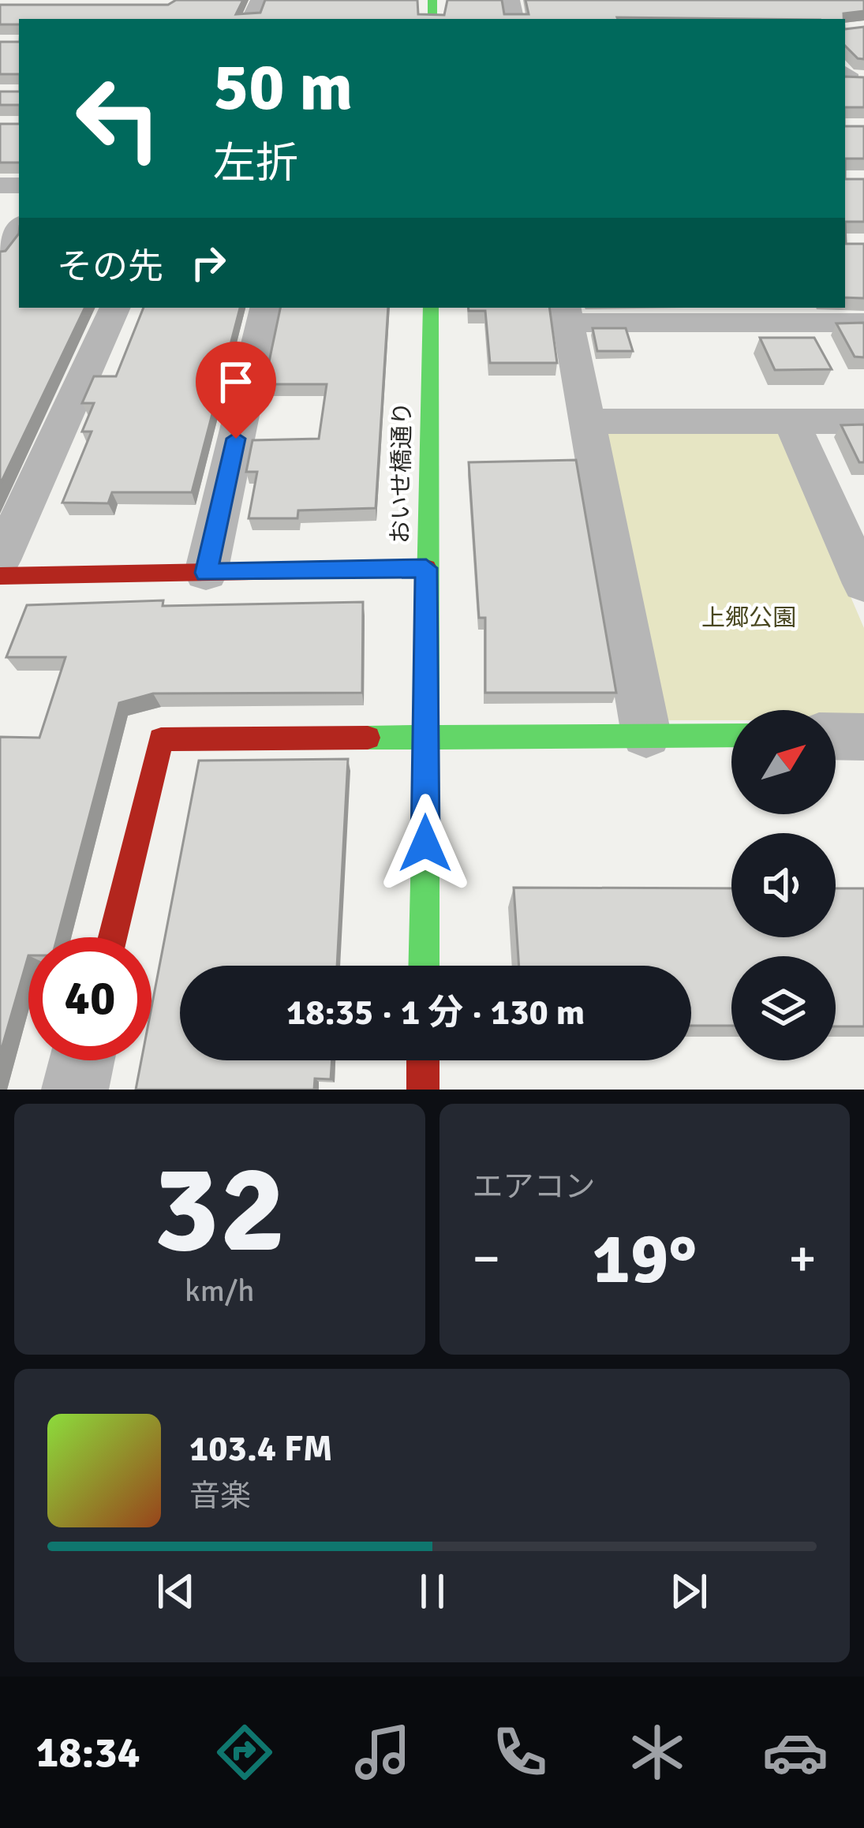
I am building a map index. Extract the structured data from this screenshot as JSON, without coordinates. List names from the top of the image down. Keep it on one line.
{"streets":{"street":["おいせ橋通り"]},"parks":["上郷公園"],"north":"top right","page":{"turn":["50 m","左折"],"then":"その先","limit":"40","trip":"18:35 · 1 分 · 130 m","tile":[["32","km/h"],"エアコン"],"heat":["−","19°","+"],"song":["103.4 FM","音楽"],"tabs":"18:34"}}
